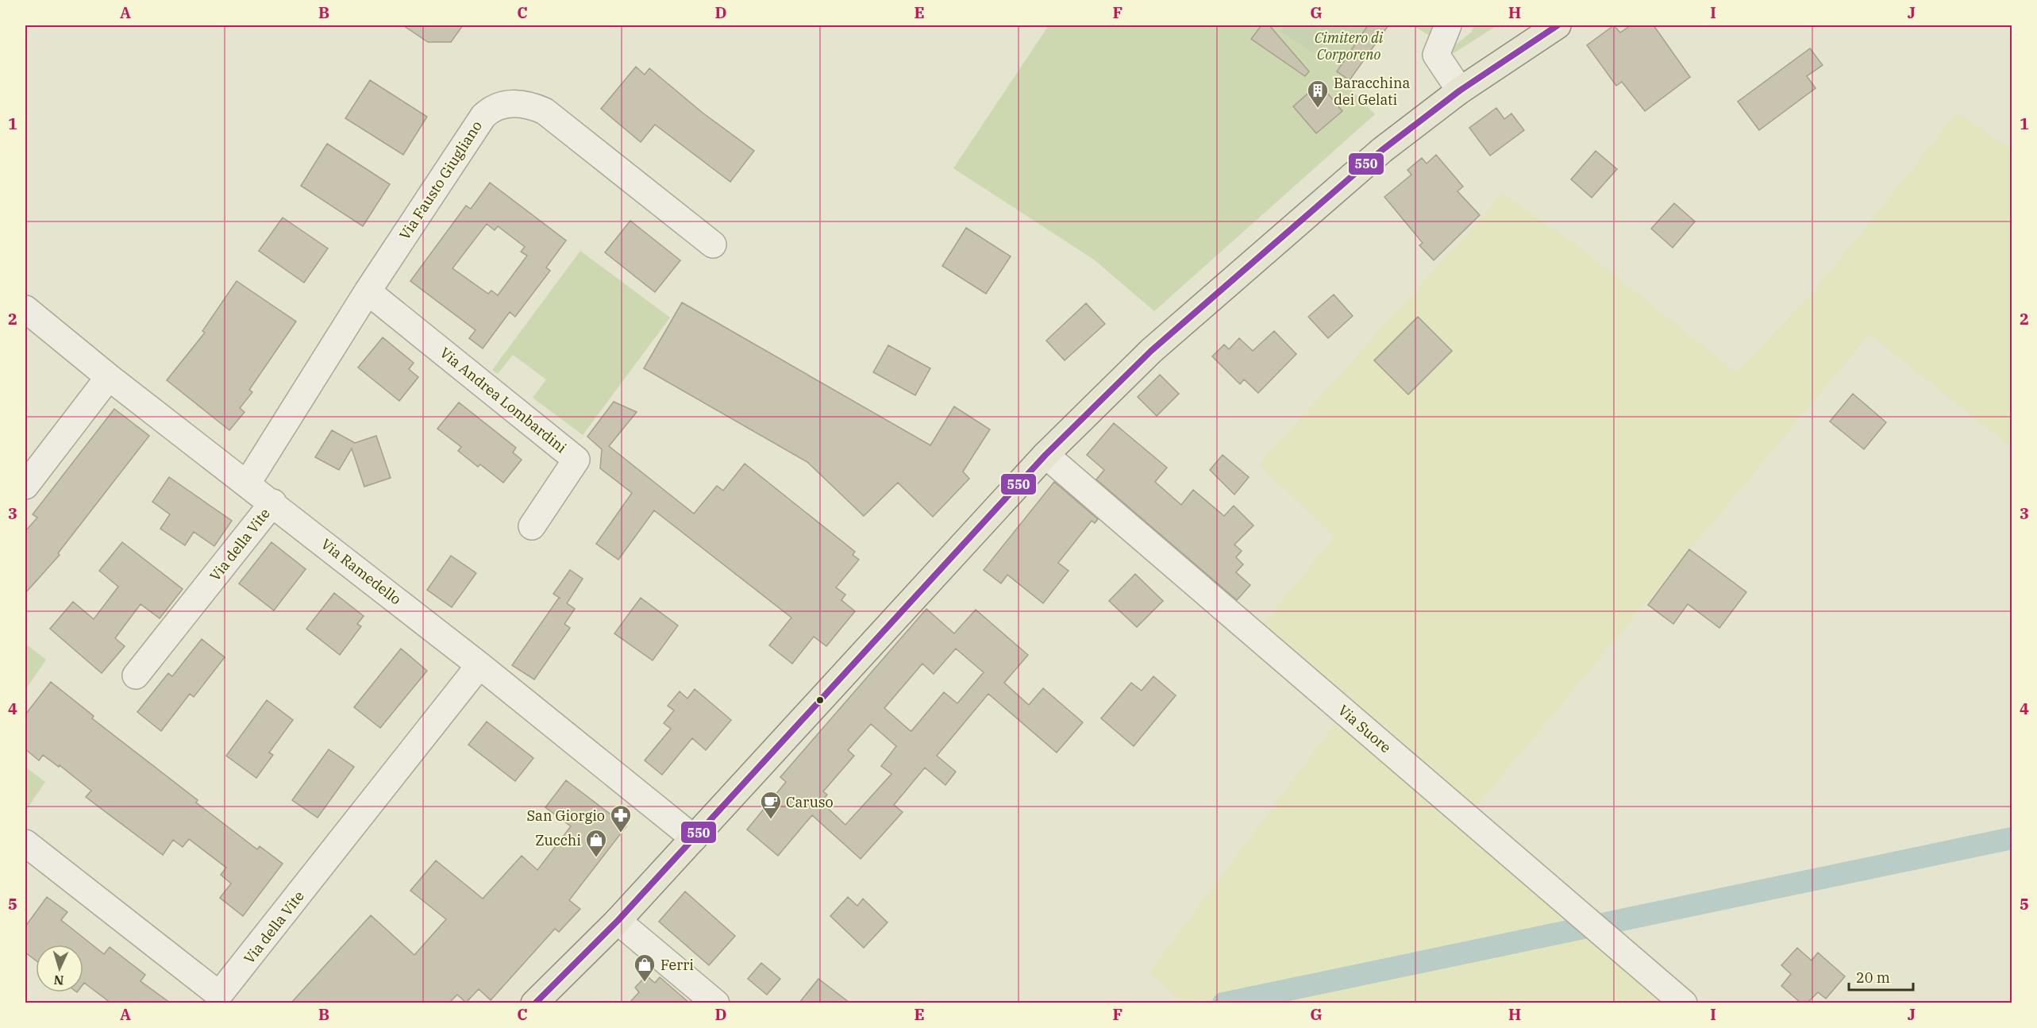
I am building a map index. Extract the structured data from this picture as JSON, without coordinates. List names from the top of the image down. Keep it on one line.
{"streets":{"street":["Via Fausto Giugliano","Via Andrea Lombardini","Via della Vite","Via Ramedello","Via Suore"]},"crossings":[["Via Fausto Giugliano","Via Andrea Lombardini"],["Via Fausto Giugliano","Via Ramedello"],["Via della Vite","Via Ramedello"]],"parks":["Cimitero di Corporeno"],"places":{"building":["Baracchina dei Gelati"],"cafe":["Caruso"],"pharmacy":["San Giorgio"],"shop":["Zucchi","Ferri"]},"lines":["transit line 550"],"scale_bar":"20 m","north":"bottom","grid":{"columns":["A","B","C","D","E","F","G","H","I","J"],"rows":["1","2","3","4","5"]}}
